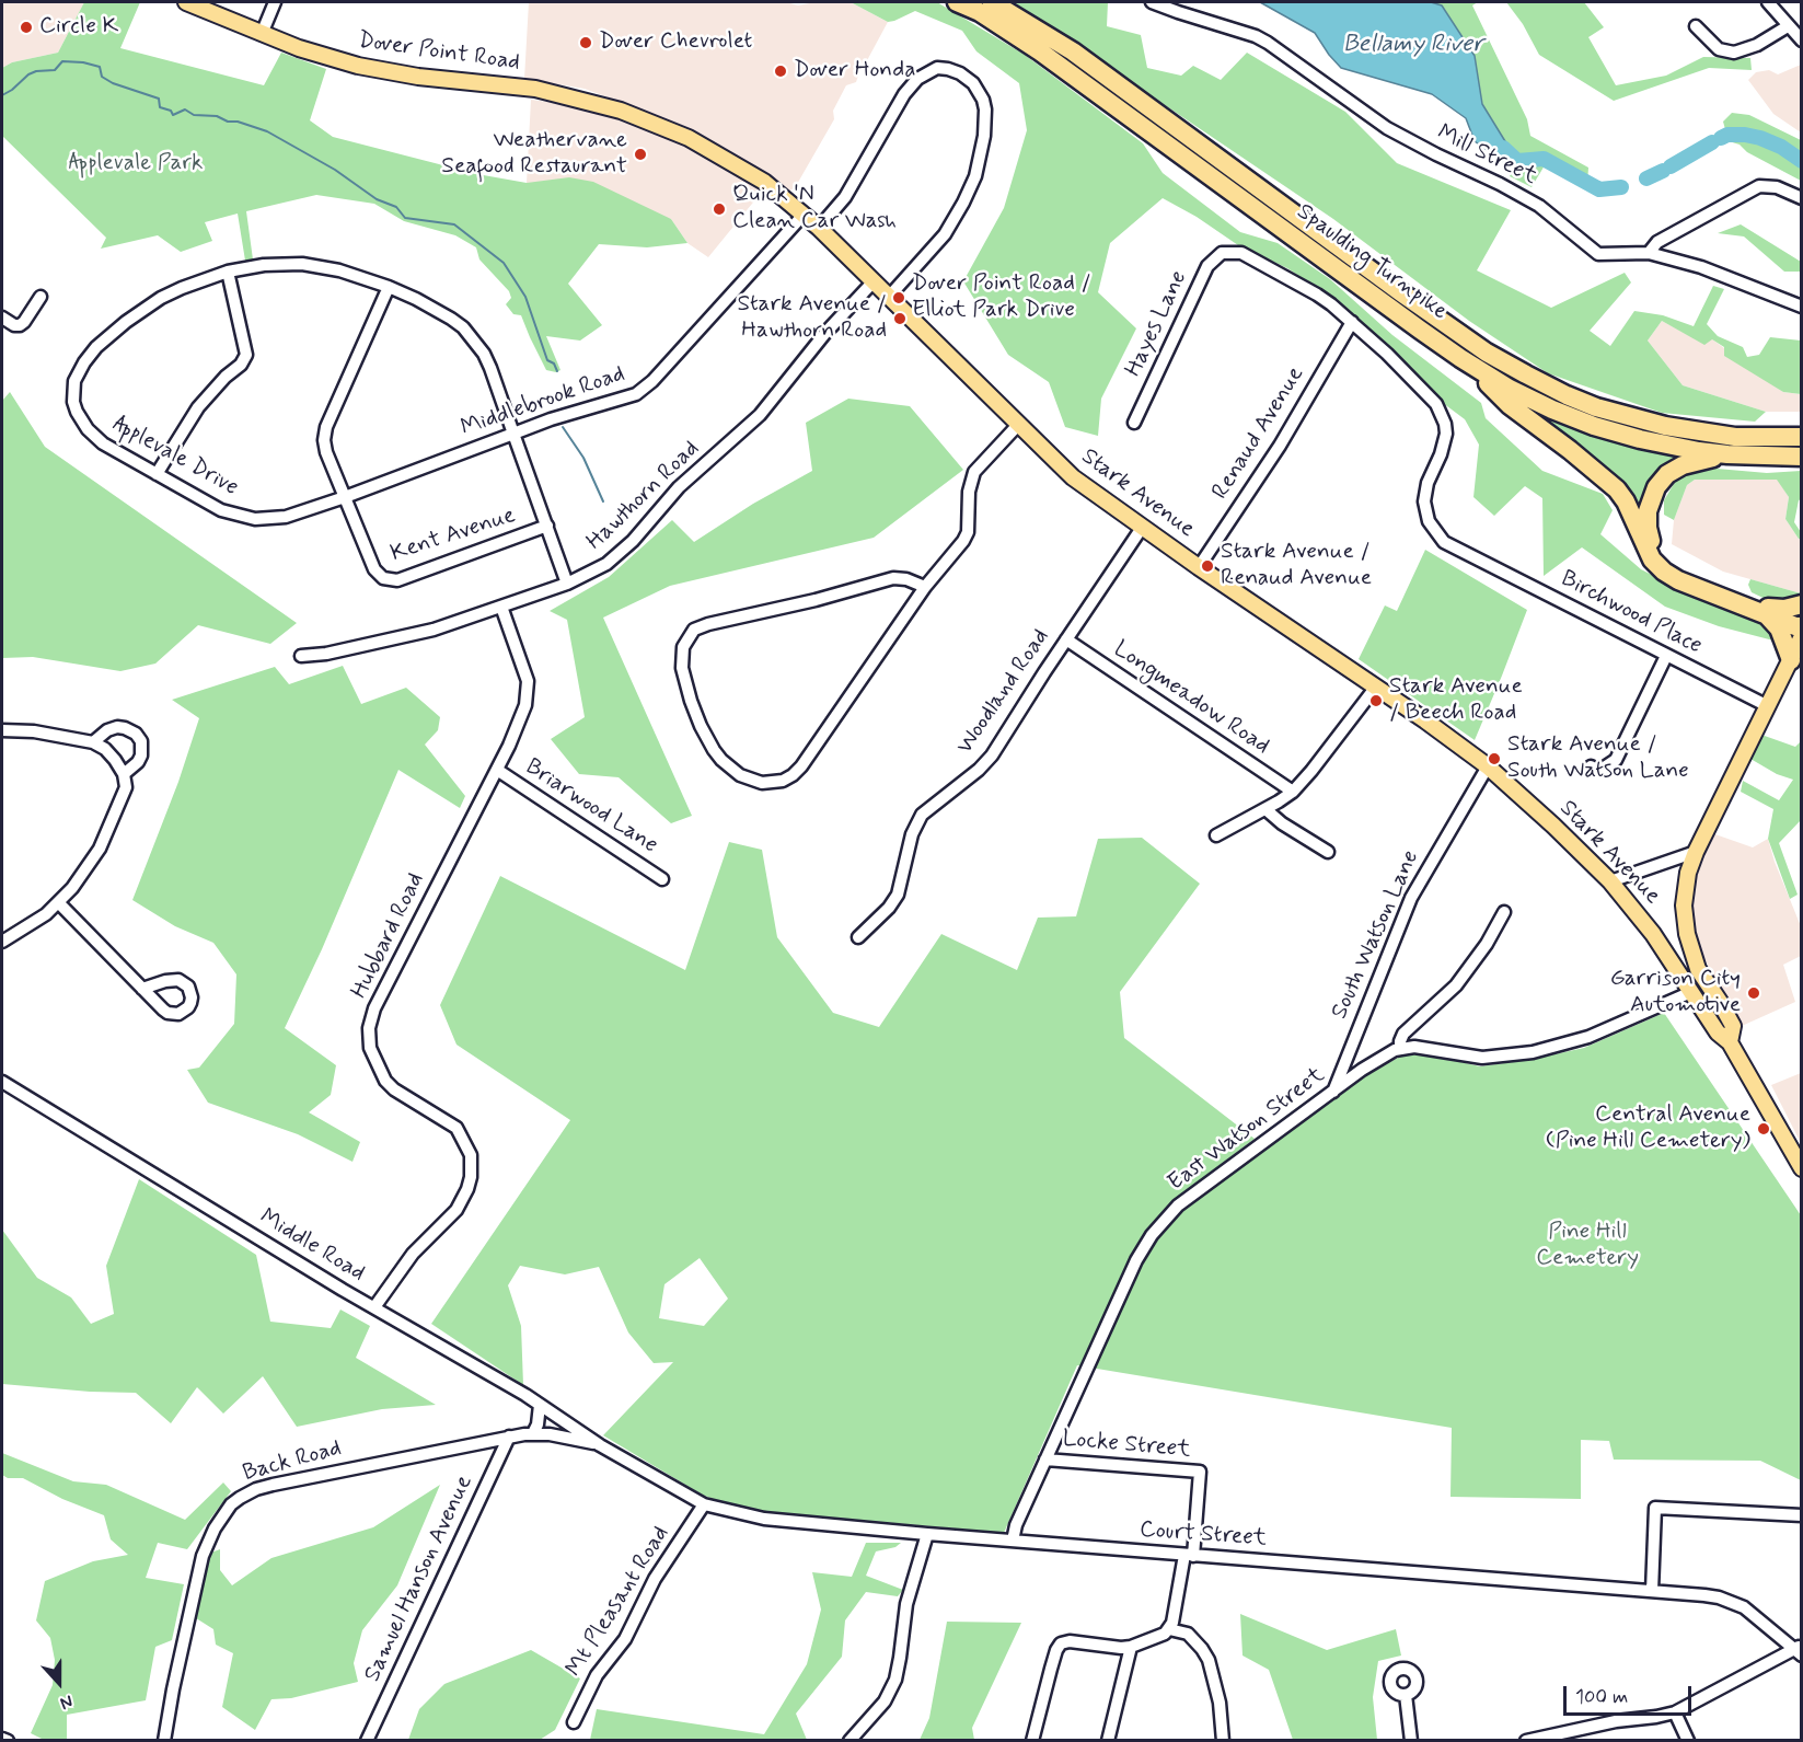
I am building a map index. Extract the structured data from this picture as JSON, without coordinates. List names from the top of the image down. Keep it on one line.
{"streets":{"highway":["Spaulding Turnpike"],"main road":["Dover Point Road","Stark Avenue"],"street":["Mill Street","Hayes Lane","Middlebrook Road","Renaud Avenue","Applevale Drive","Hawthorn Road","Kent Avenue","Birchwood Place","Woodland Road","Longmeadow Road","Briarwood Lane","South Watson Lane","Hubbard Road","East Watson Street","Middle Road","Locke Street","Back Road","Court Street","Samuel Hanson Avenue","Mt Pleasant Road"]},"crossings":[["Dover Point Road","Stark Avenue"],["Hayes Lane","Birchwood Place"],["Middlebrook Road","Applevale Drive"],["Middlebrook Road","Stark Avenue"],["Middlebrook Road","Kent Avenue"],["Renaud Avenue","Stark Avenue"],["Renaud Avenue","Birchwood Place"],["Applevale Drive","Hawthorn Road"],["Applevale Drive","Kent Avenue"],["Stark Avenue","Hawthorn Road"],["Stark Avenue","Woodland Road"],["Stark Avenue","South Watson Lane"],["Hawthorn Road","Hubbard Road"],["Woodland Road","Longmeadow Road"],["Briarwood Lane","Hubbard Road"],["South Watson Lane","East Watson Street"],["Hubbard Road","Middle Road"],["East Watson Street","Locke Street"],["East Watson Street","Court Street"],["Middle Road","Back Road"],["Middle Road","Court Street"],["Locke Street","Court Street"],["Back Road","Court Street"],["Back Road","Samuel Hanson Avenue"],["Court Street","Mt Pleasant Road"]],"water":["Bellamy River"],"parks":["Applevale Park","Pine Hill Cemetery"],"places":["Circle K","Dover Chevrolet","Dover Honda","Weathervane Seafood Restaurant","Quick 'N Clean Car Wash","Dover Point Road / Elliot Park Drive","Stark Avenue / Hawthorn Road","Stark Avenue / Renaud Avenue","Stark Avenue / Beech Road","Stark Avenue / South Watson Lane","Garrison City Automotive","Central Avenue (Pine Hill Cemetery)"],"scale_bar":"100 m","north":"bottom"}
